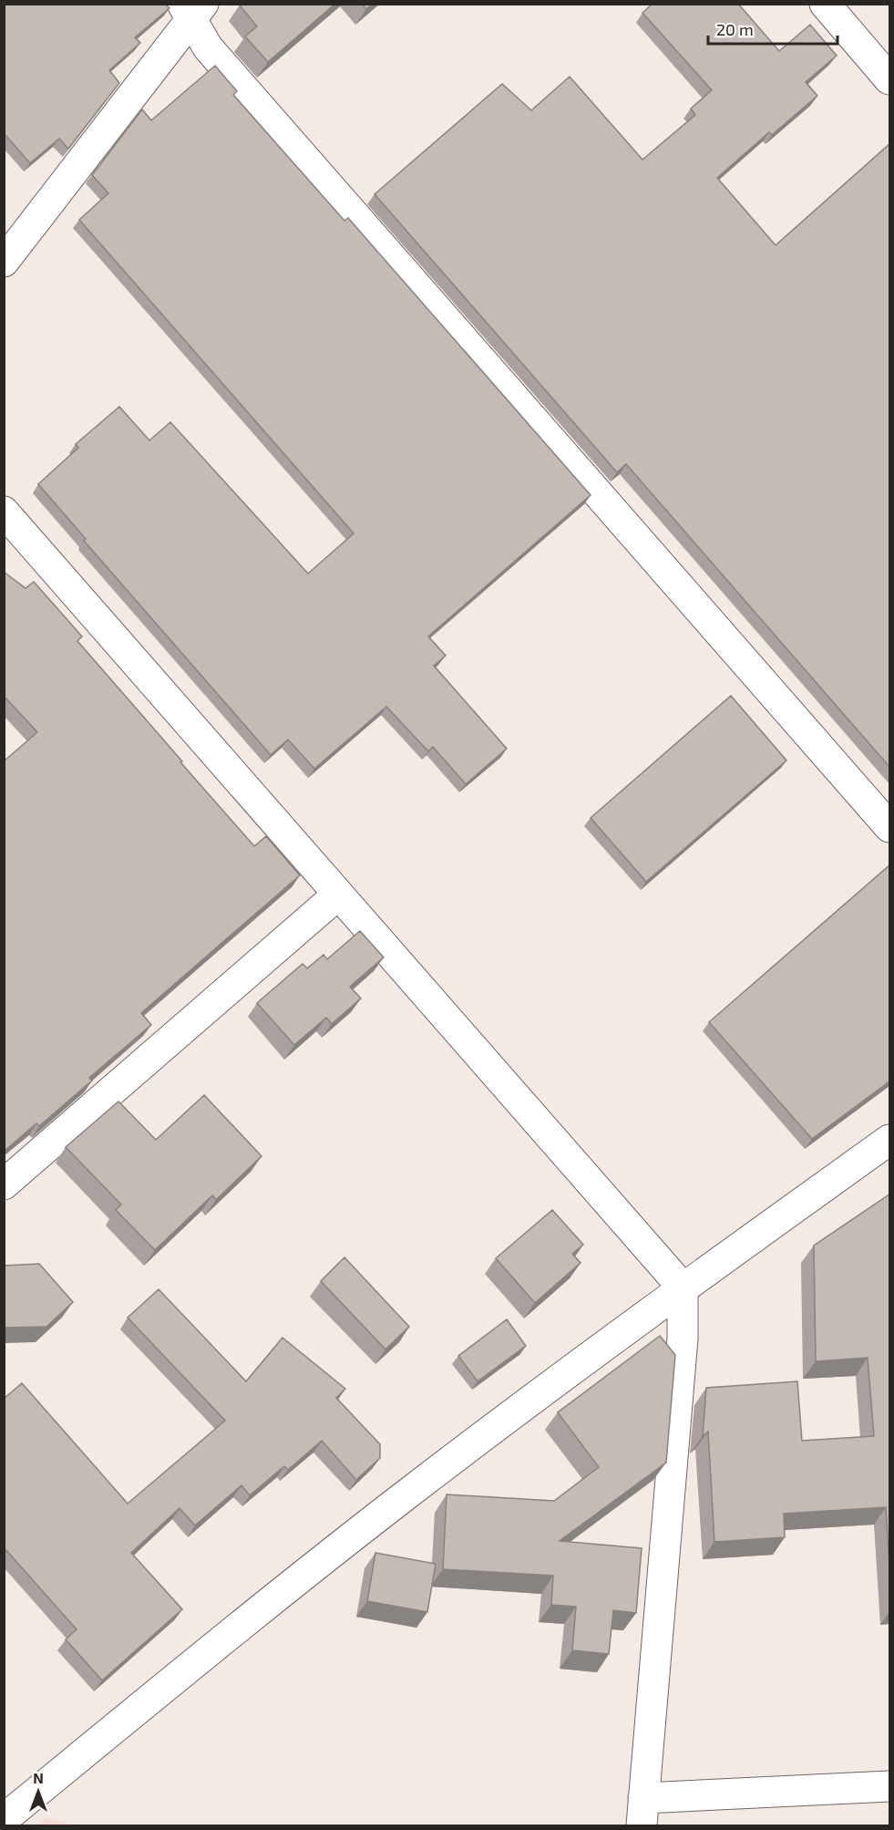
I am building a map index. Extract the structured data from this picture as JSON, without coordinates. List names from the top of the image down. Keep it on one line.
{"scale_bar":"20 m","north":"top"}
